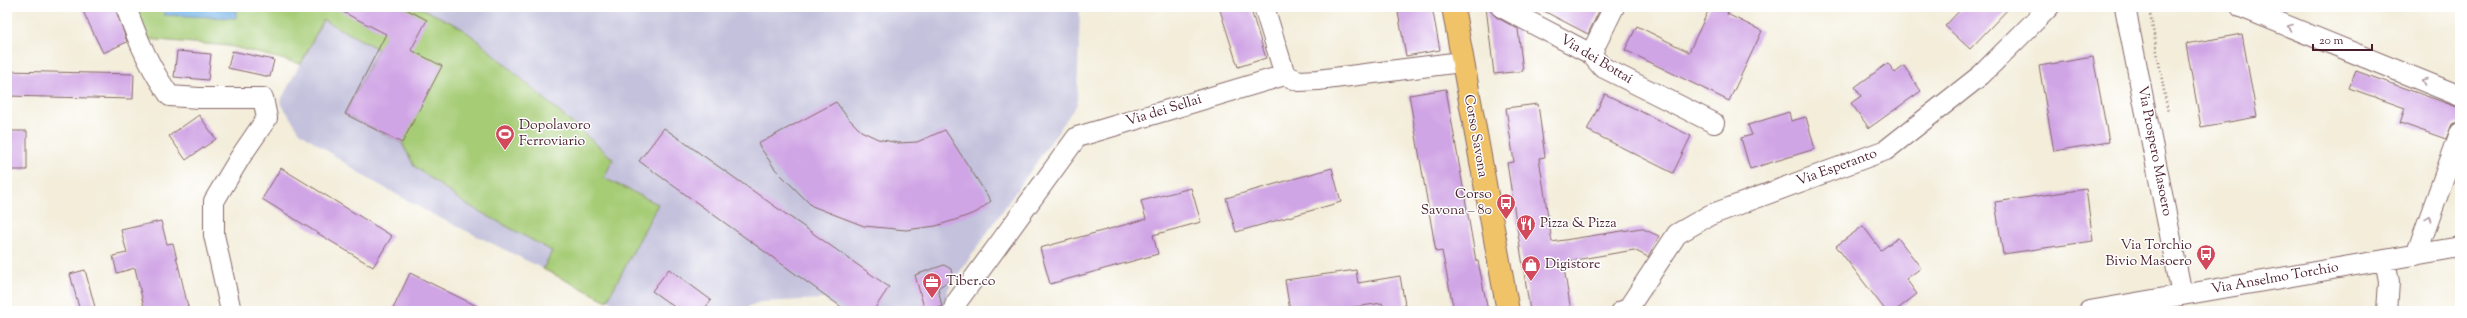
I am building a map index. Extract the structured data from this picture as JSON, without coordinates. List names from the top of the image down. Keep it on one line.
{"streets":{"main road":["Corso Savona"],"street":["Via dei Bottai","Via dei Sellai","Via Prospero Masoero","Via Esperanto","Via Anselmo Torchio"]},"crossings":[["Via Prospero Masoero","Via Anselmo Torchio"]],"places":{"sports":["Dopolavoro Ferroviario"],"bus stop":["Corso Savona – 80","Via Torchio Bivio Masoero"],"restaurant":["Pizza & Pizza"],"shop":["Digistore"],"office":["Tiber.co"]},"scale_bar":"20 m"}
